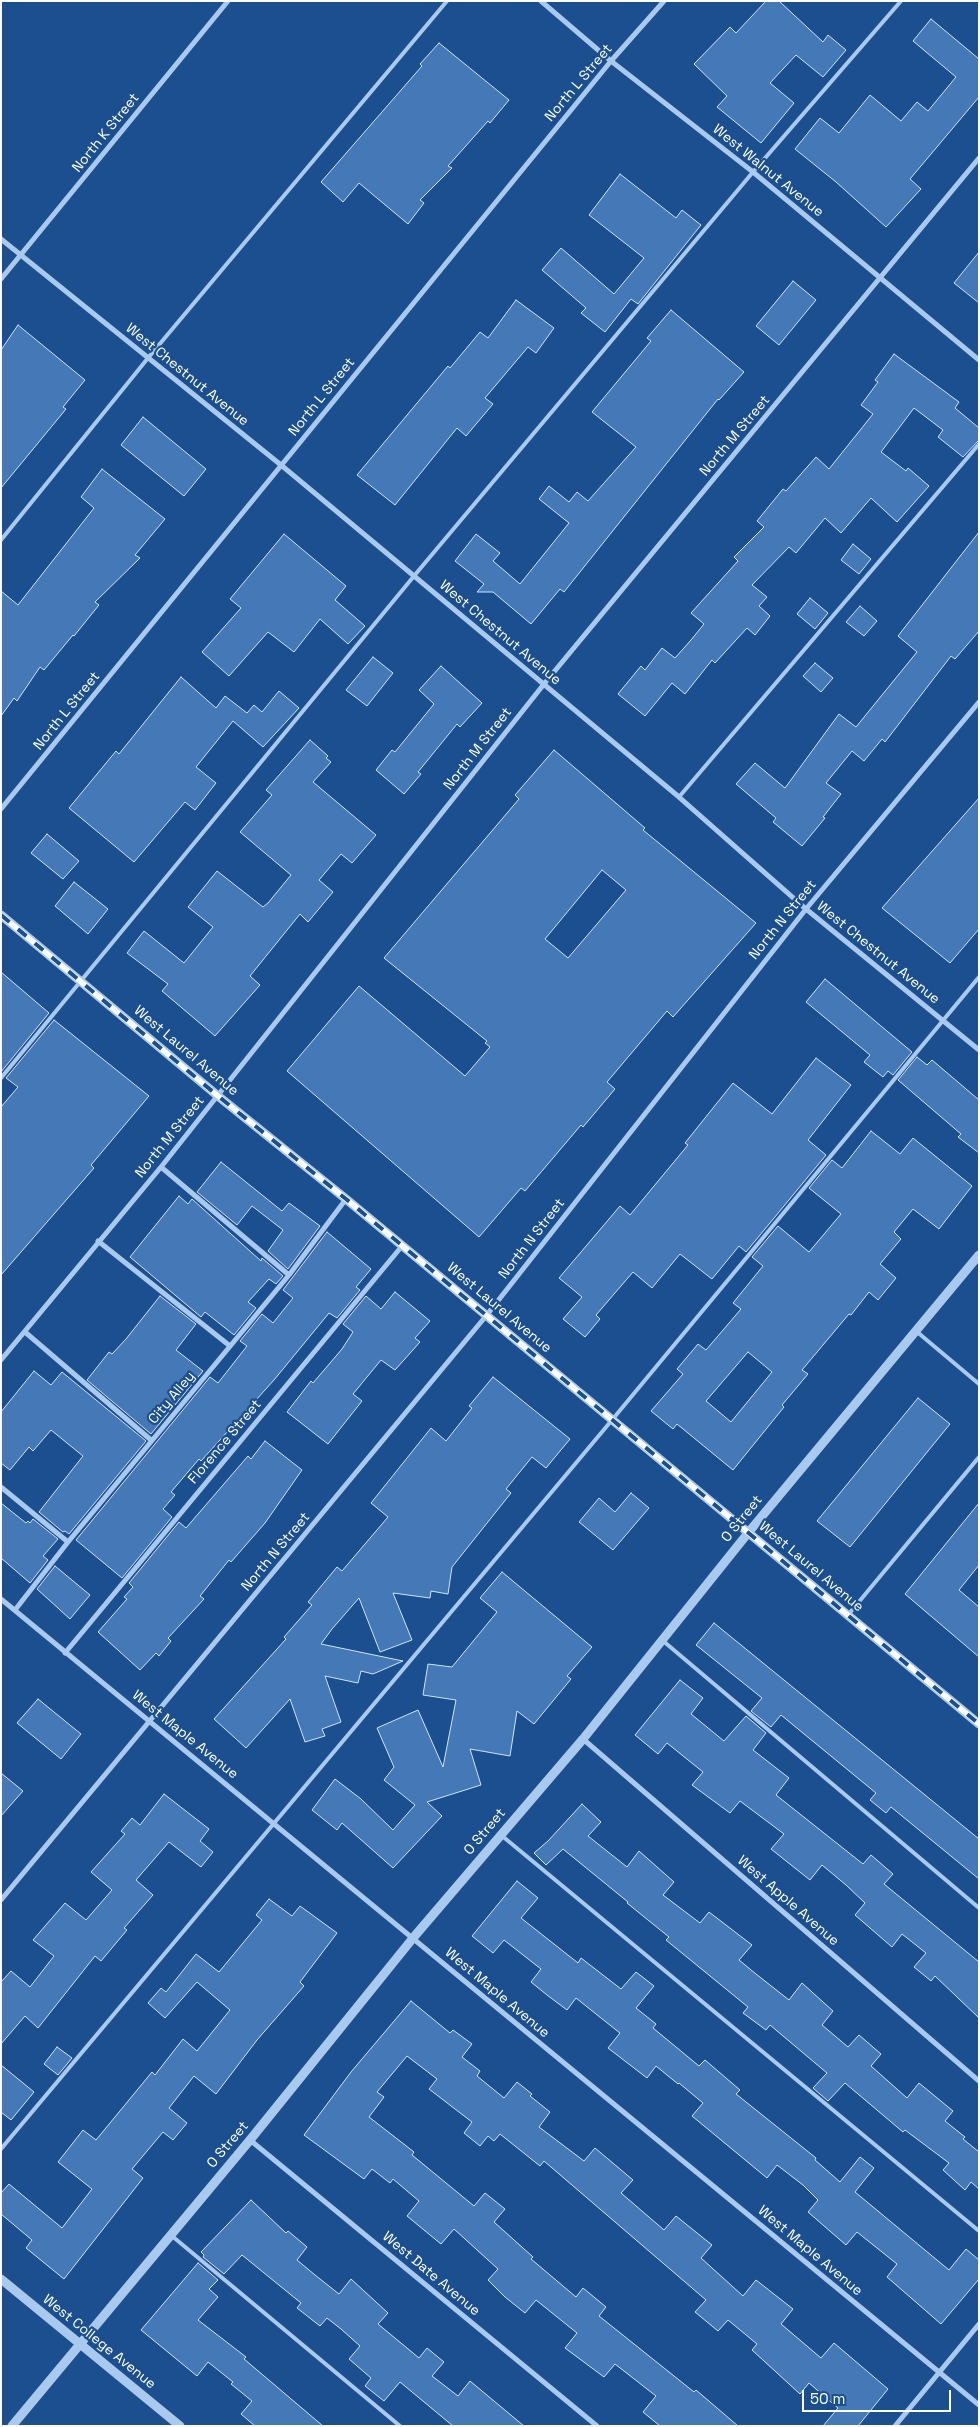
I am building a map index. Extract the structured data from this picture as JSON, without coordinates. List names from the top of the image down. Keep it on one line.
{"streets":{"street":["North L Street","North K Street","West Walnut Avenue","West Chestnut Avenue","North M Street","North N Street","West Laurel Avenue","City Alley","Florence Street","O Street","West Maple Avenue","West Apple Avenue","West Date Avenue","West College Avenue"]},"crossings":[["North L Street","West Walnut Avenue"],["North L Street","West Chestnut Avenue"],["North K Street","West Chestnut Avenue"],["West Walnut Avenue","North M Street"],["West Chestnut Avenue","North M Street"],["West Chestnut Avenue","North N Street"],["North M Street","West Laurel Avenue"],["North N Street","West Laurel Avenue"],["North N Street","West Maple Avenue"],["West Laurel Avenue","City Alley"],["West Laurel Avenue","Florence Street"],["West Laurel Avenue","O Street"],["City Alley","West Maple Avenue"],["Florence Street","West Maple Avenue"],["O Street","West Maple Avenue"],["O Street","West Apple Avenue"],["O Street","West Date Avenue"],["O Street","West College Avenue"]],"scale_bar":"50 m"}
